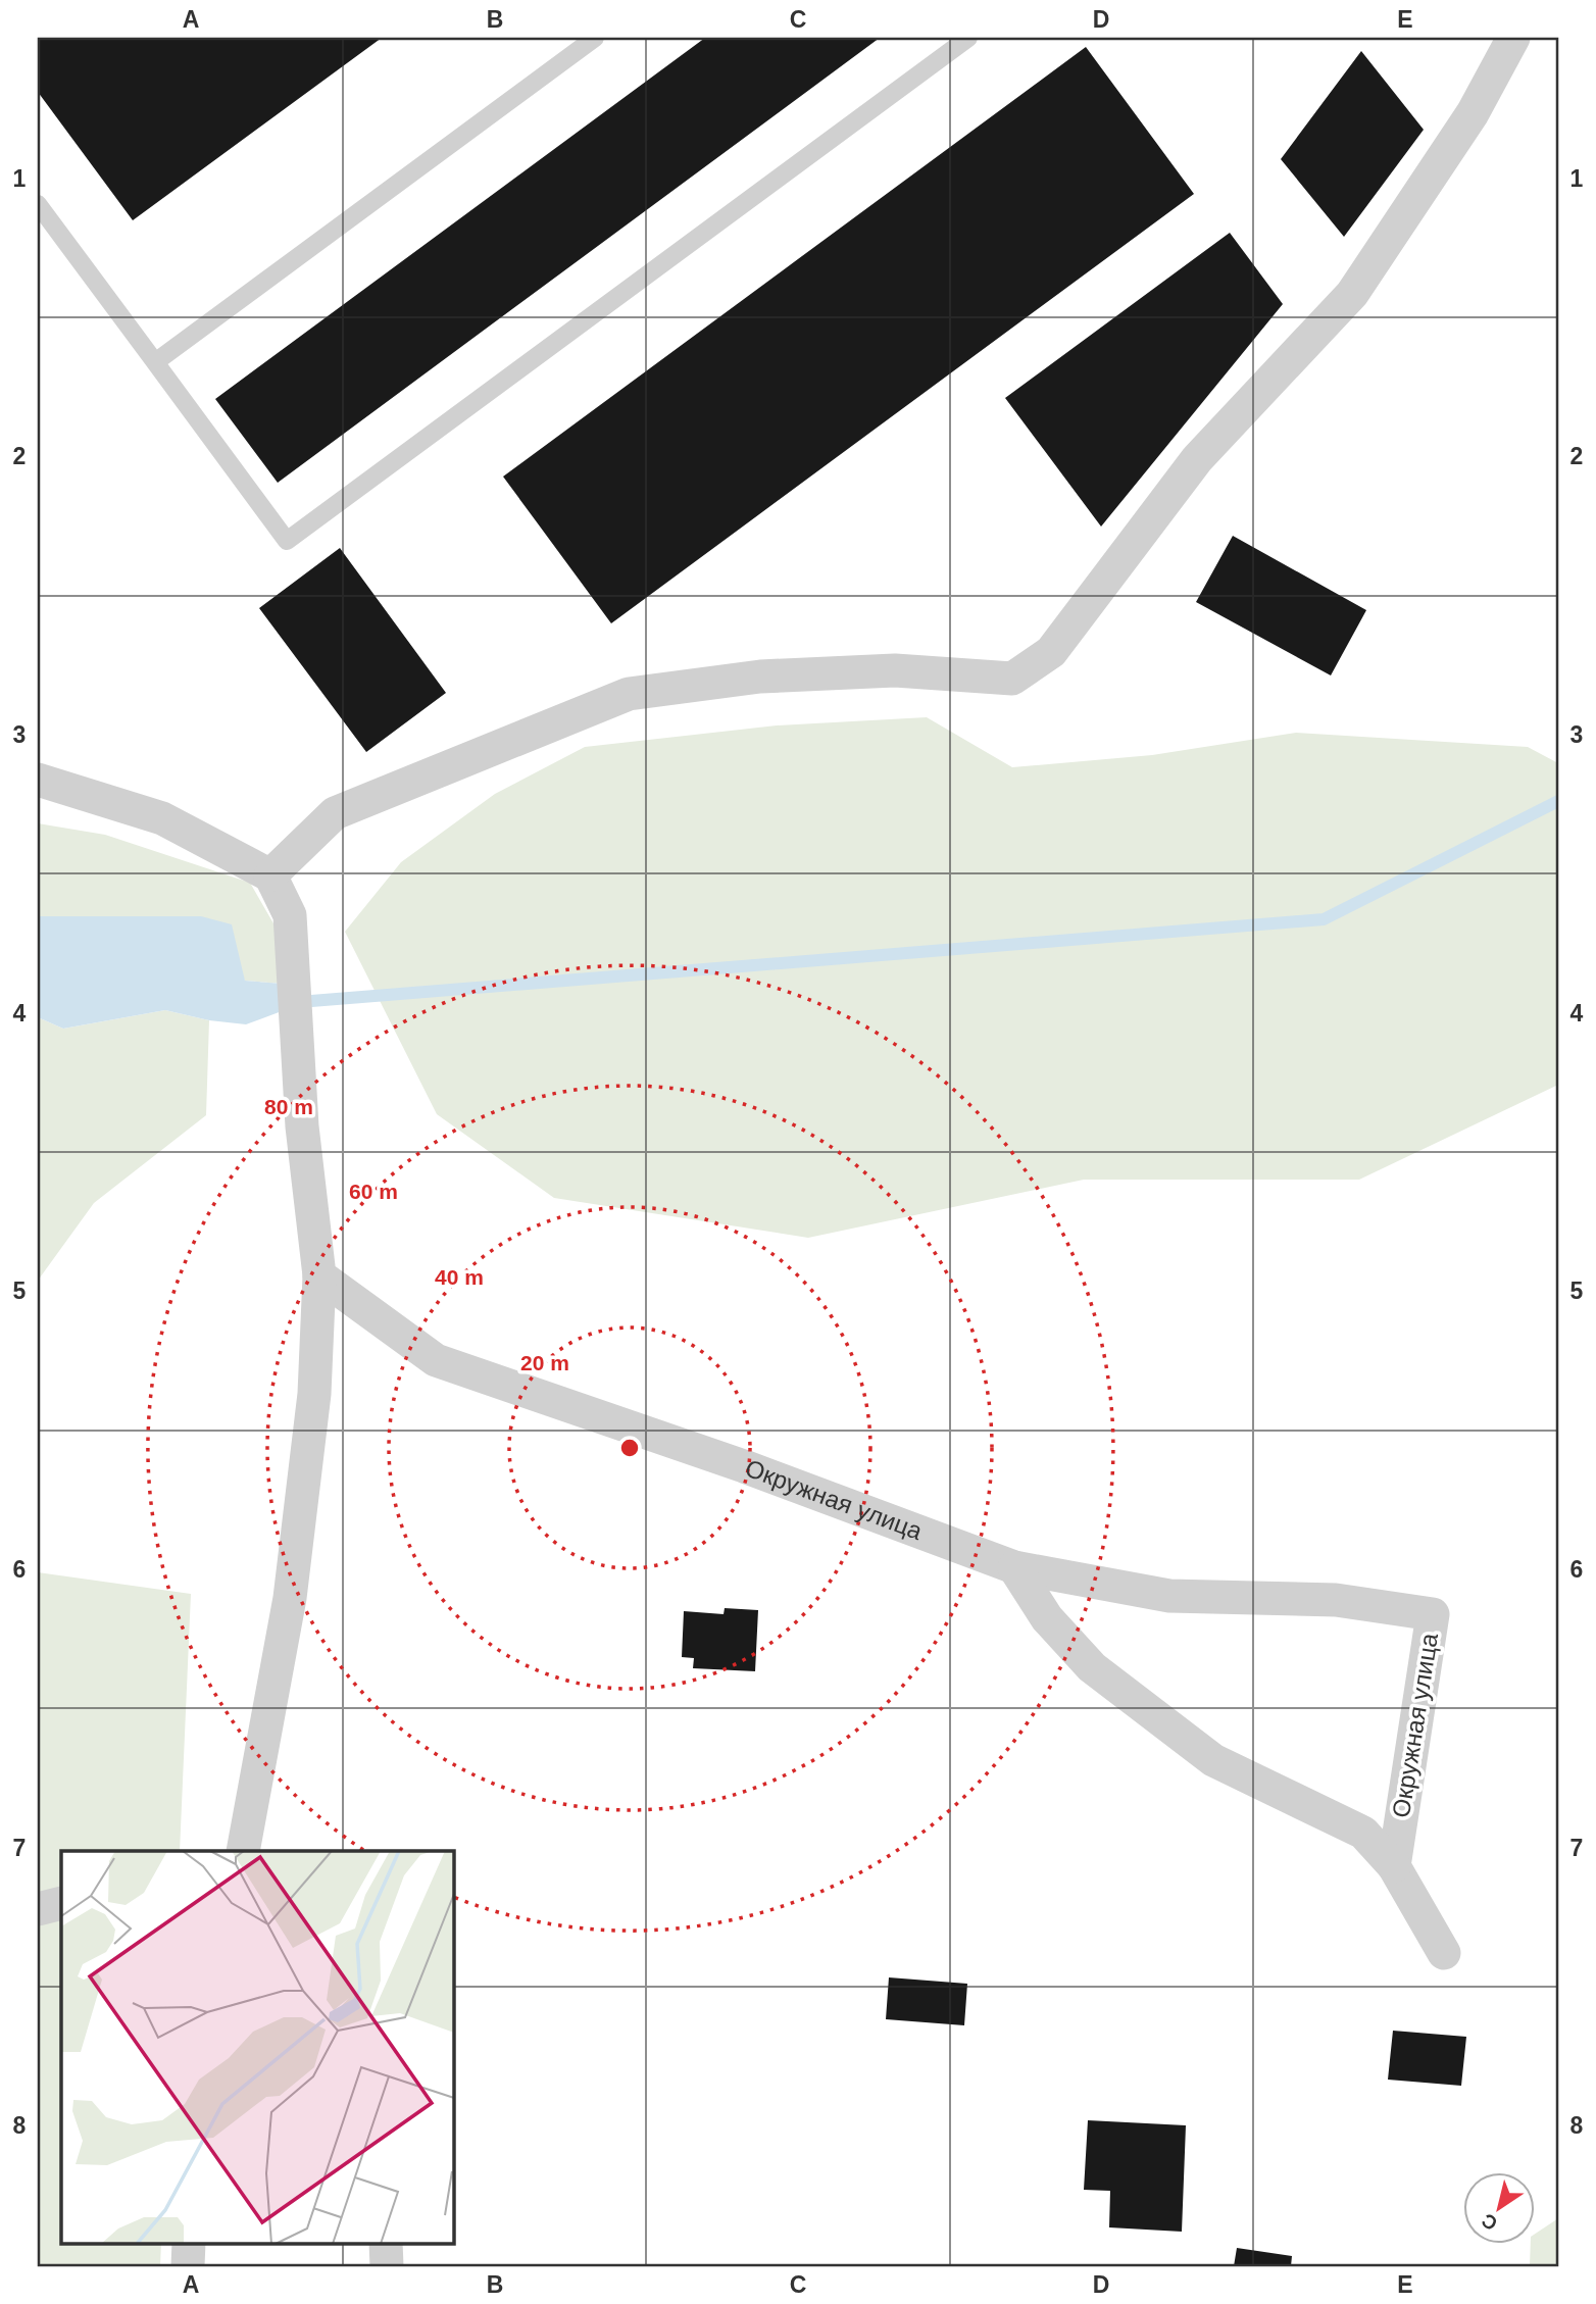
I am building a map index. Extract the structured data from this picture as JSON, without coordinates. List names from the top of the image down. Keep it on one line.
{"streets":{"street":["Окружная улица"]},"north":"bottom left","grid":{"columns":["A","B","C","D","E"],"rows":["1","2","3","4","5","6","7","8"]},"rings":["80 m","60 m","40 m","20 m"]}
